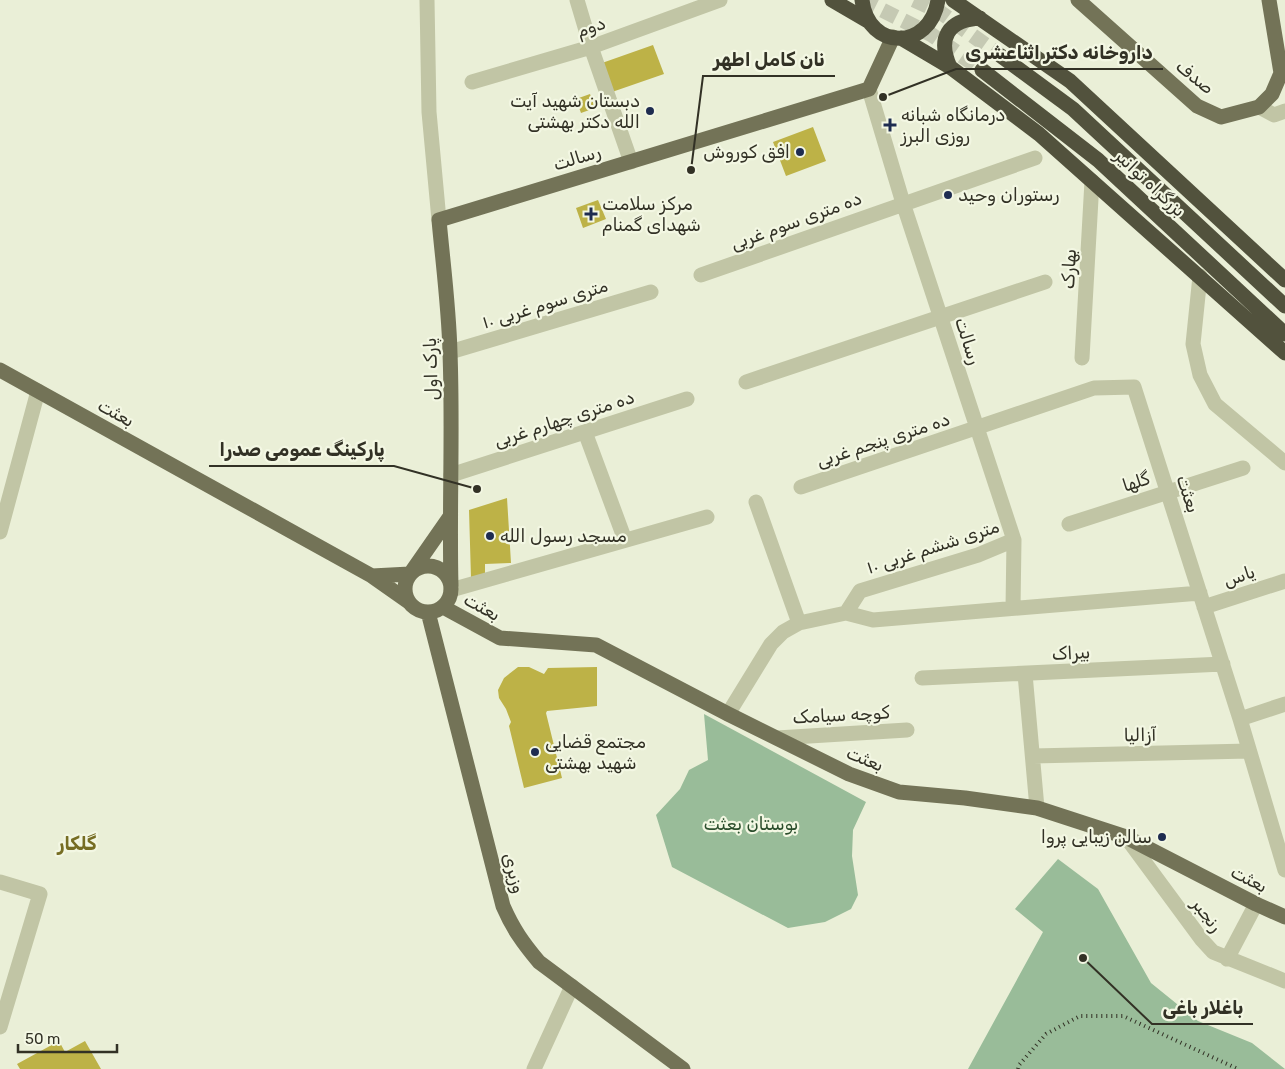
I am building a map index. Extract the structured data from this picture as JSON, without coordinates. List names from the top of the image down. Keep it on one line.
{"streets":{"highway":["بزرگراه توانیر"],"main road":["صدف","رسالت","پارک اول","بعثت","وزیری"],"street":["دوم","ده متری سوم غربی","بهارک","۱۰ متری سوم غربی","ده متری چهارم غربی","ده متری پنجم غربی","گلها","۱۰ متری ششم غربی","یاس","بیراک","کوچه سیامک","آزالیا","رنجبر"]},"crossings":[["رسالت","ده متری سوم غربی"],["رسالت","پارک اول"],["رسالت","ده متری پنجم غربی"],["رسالت","۱۰ متری ششم غربی"],["۱۰ متری سوم غربی","پارک اول"],["پارک اول","بعثت"],["پارک اول","ده متری چهارم غربی"],["پارک اول","وزیری"],["بعثت","ده متری پنجم غربی"],["بعثت","گلها"],["بعثت","یاس"],["بعثت","بیراک"],["بعثت","کوچه سیامک"],["بعثت","آزالیا"],["بعثت","وزیری"],["بعثت","رنجبر"]],"districts":["گلکار"],"parks":["بوستان بعثت"],"places":{"other":["داروخانه دکتر اثناعشری","دبستان شهید آیت الله دکتر بهشتی","افق کوروش","نان کامل اطهر","رستوران وحید","پارکینگ عمومی صدرا","مسجد رسول الله","مجتمع قضایی شهید بهشتی","سالن زيبايى پروا","باغلار باغی"],"health":["درمانگاه شبانه روزی البرز","مرکز سلامت شهدای گمنام"]},"scale_bar":"50 m"}
